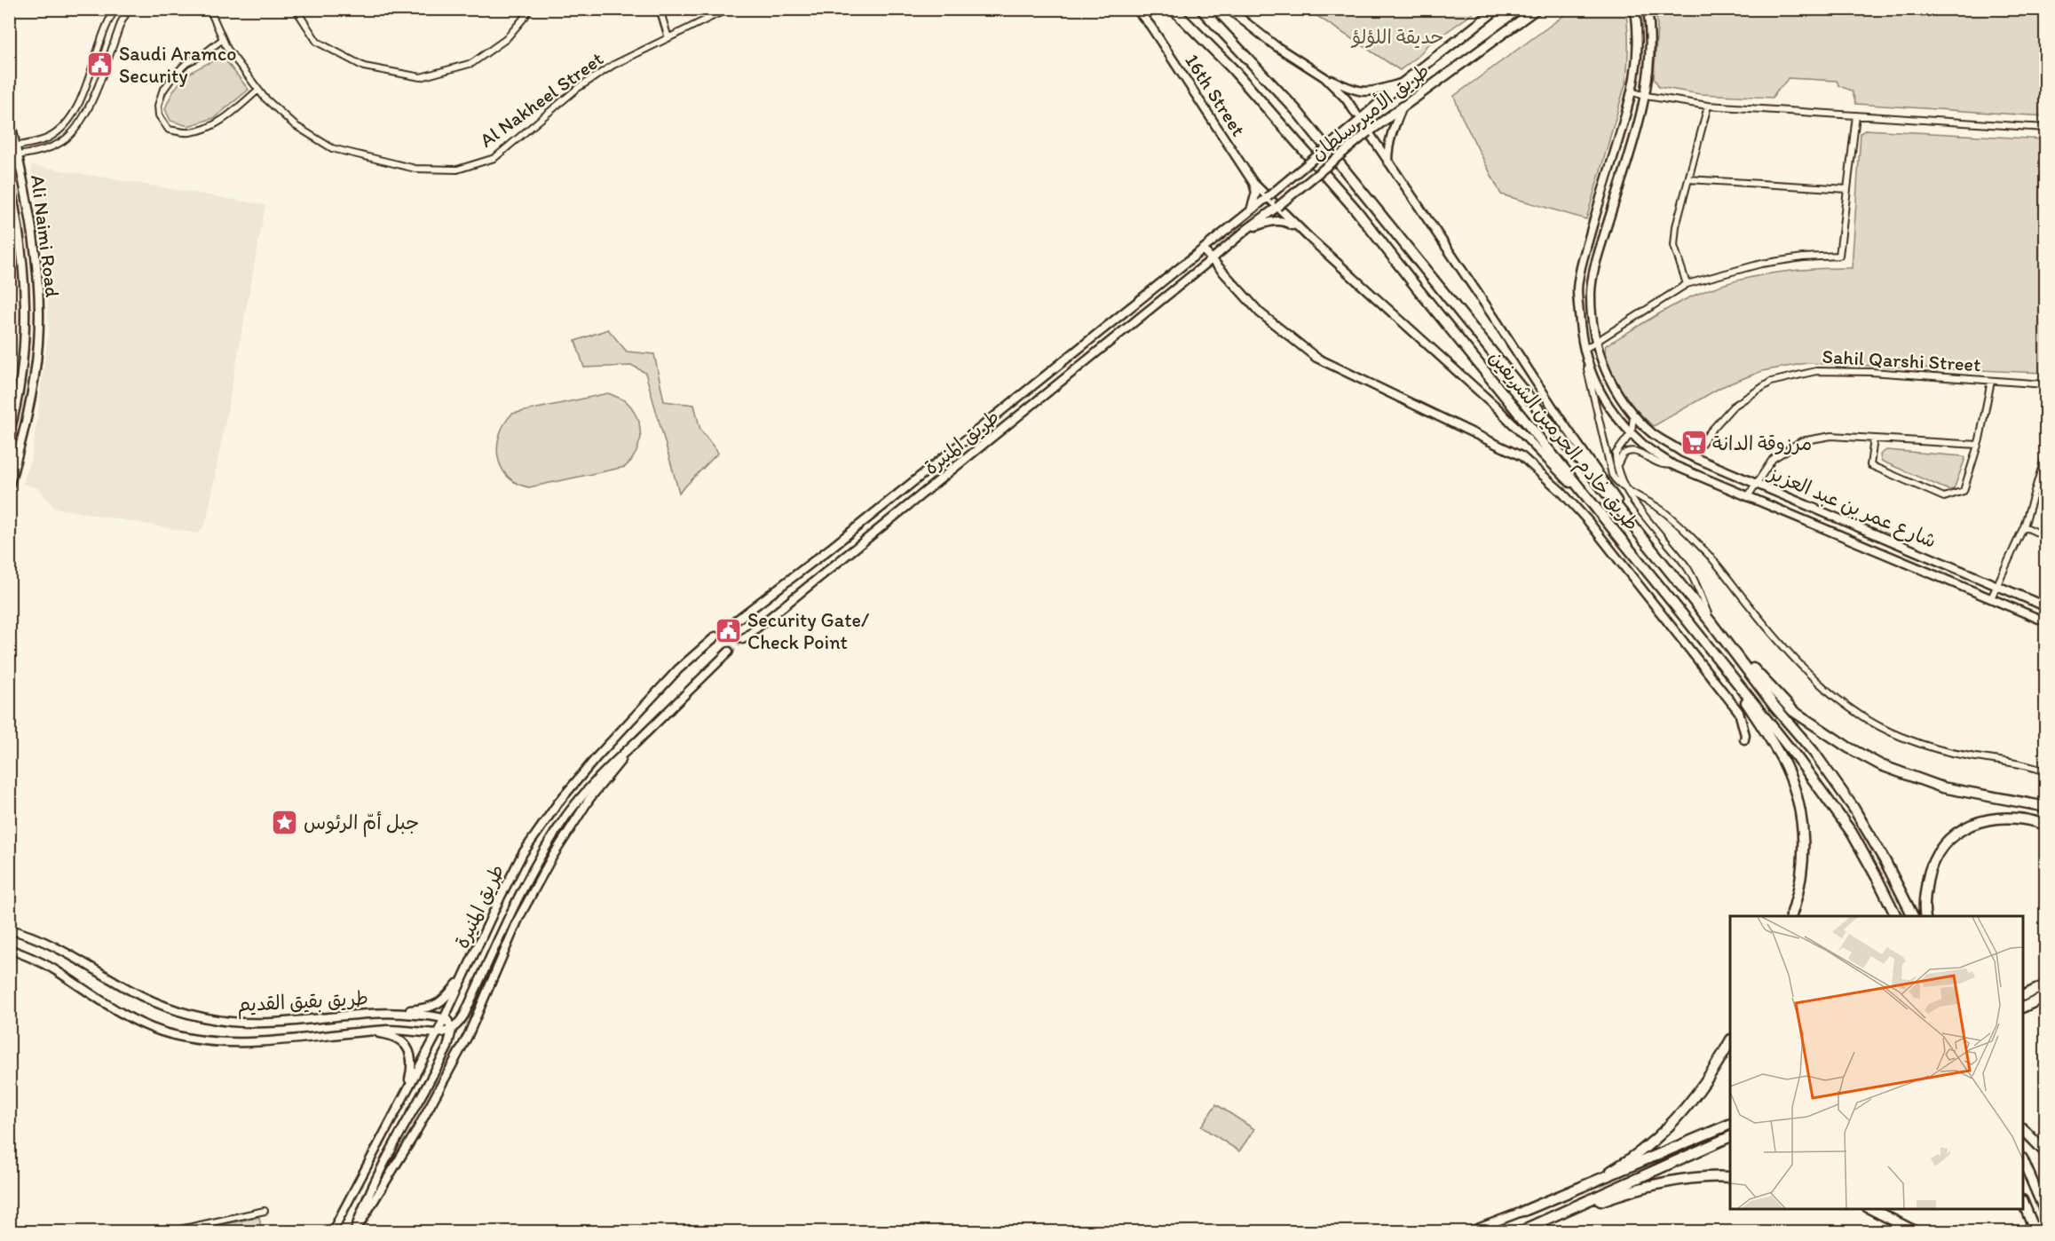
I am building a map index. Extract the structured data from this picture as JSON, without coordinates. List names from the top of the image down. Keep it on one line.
{"streets":{"highway":["طريق خادم الحرمين الشريفين"],"main road":["16th Street","طريق الأمير سلطان","Ali Naimi Road","طريق المنيرة","شارع عمر بن عبد العزيز","طريق بقيق القديم"],"street":["Al Nakheel Street","Sahil Qarshi Street"]},"crossings":[["16th Street","طريق الأمير سلطان"],["16th Street","طريق المنيرة"],["طريق الأمير سلطان","طريق المنيرة"],["Sahil Qarshi Street","شارع عمر بن عبد العزيز"],["طريق المنيرة","طريق بقيق القديم"]],"parks":["حديقة اللؤلؤ"],"places":{"public building":["Saudi Aramco Security","Security Gate/ Check Point"],"supermarket":["مرزوقة الدانة"],"place":["جبل أمّ الرئوس"]}}
